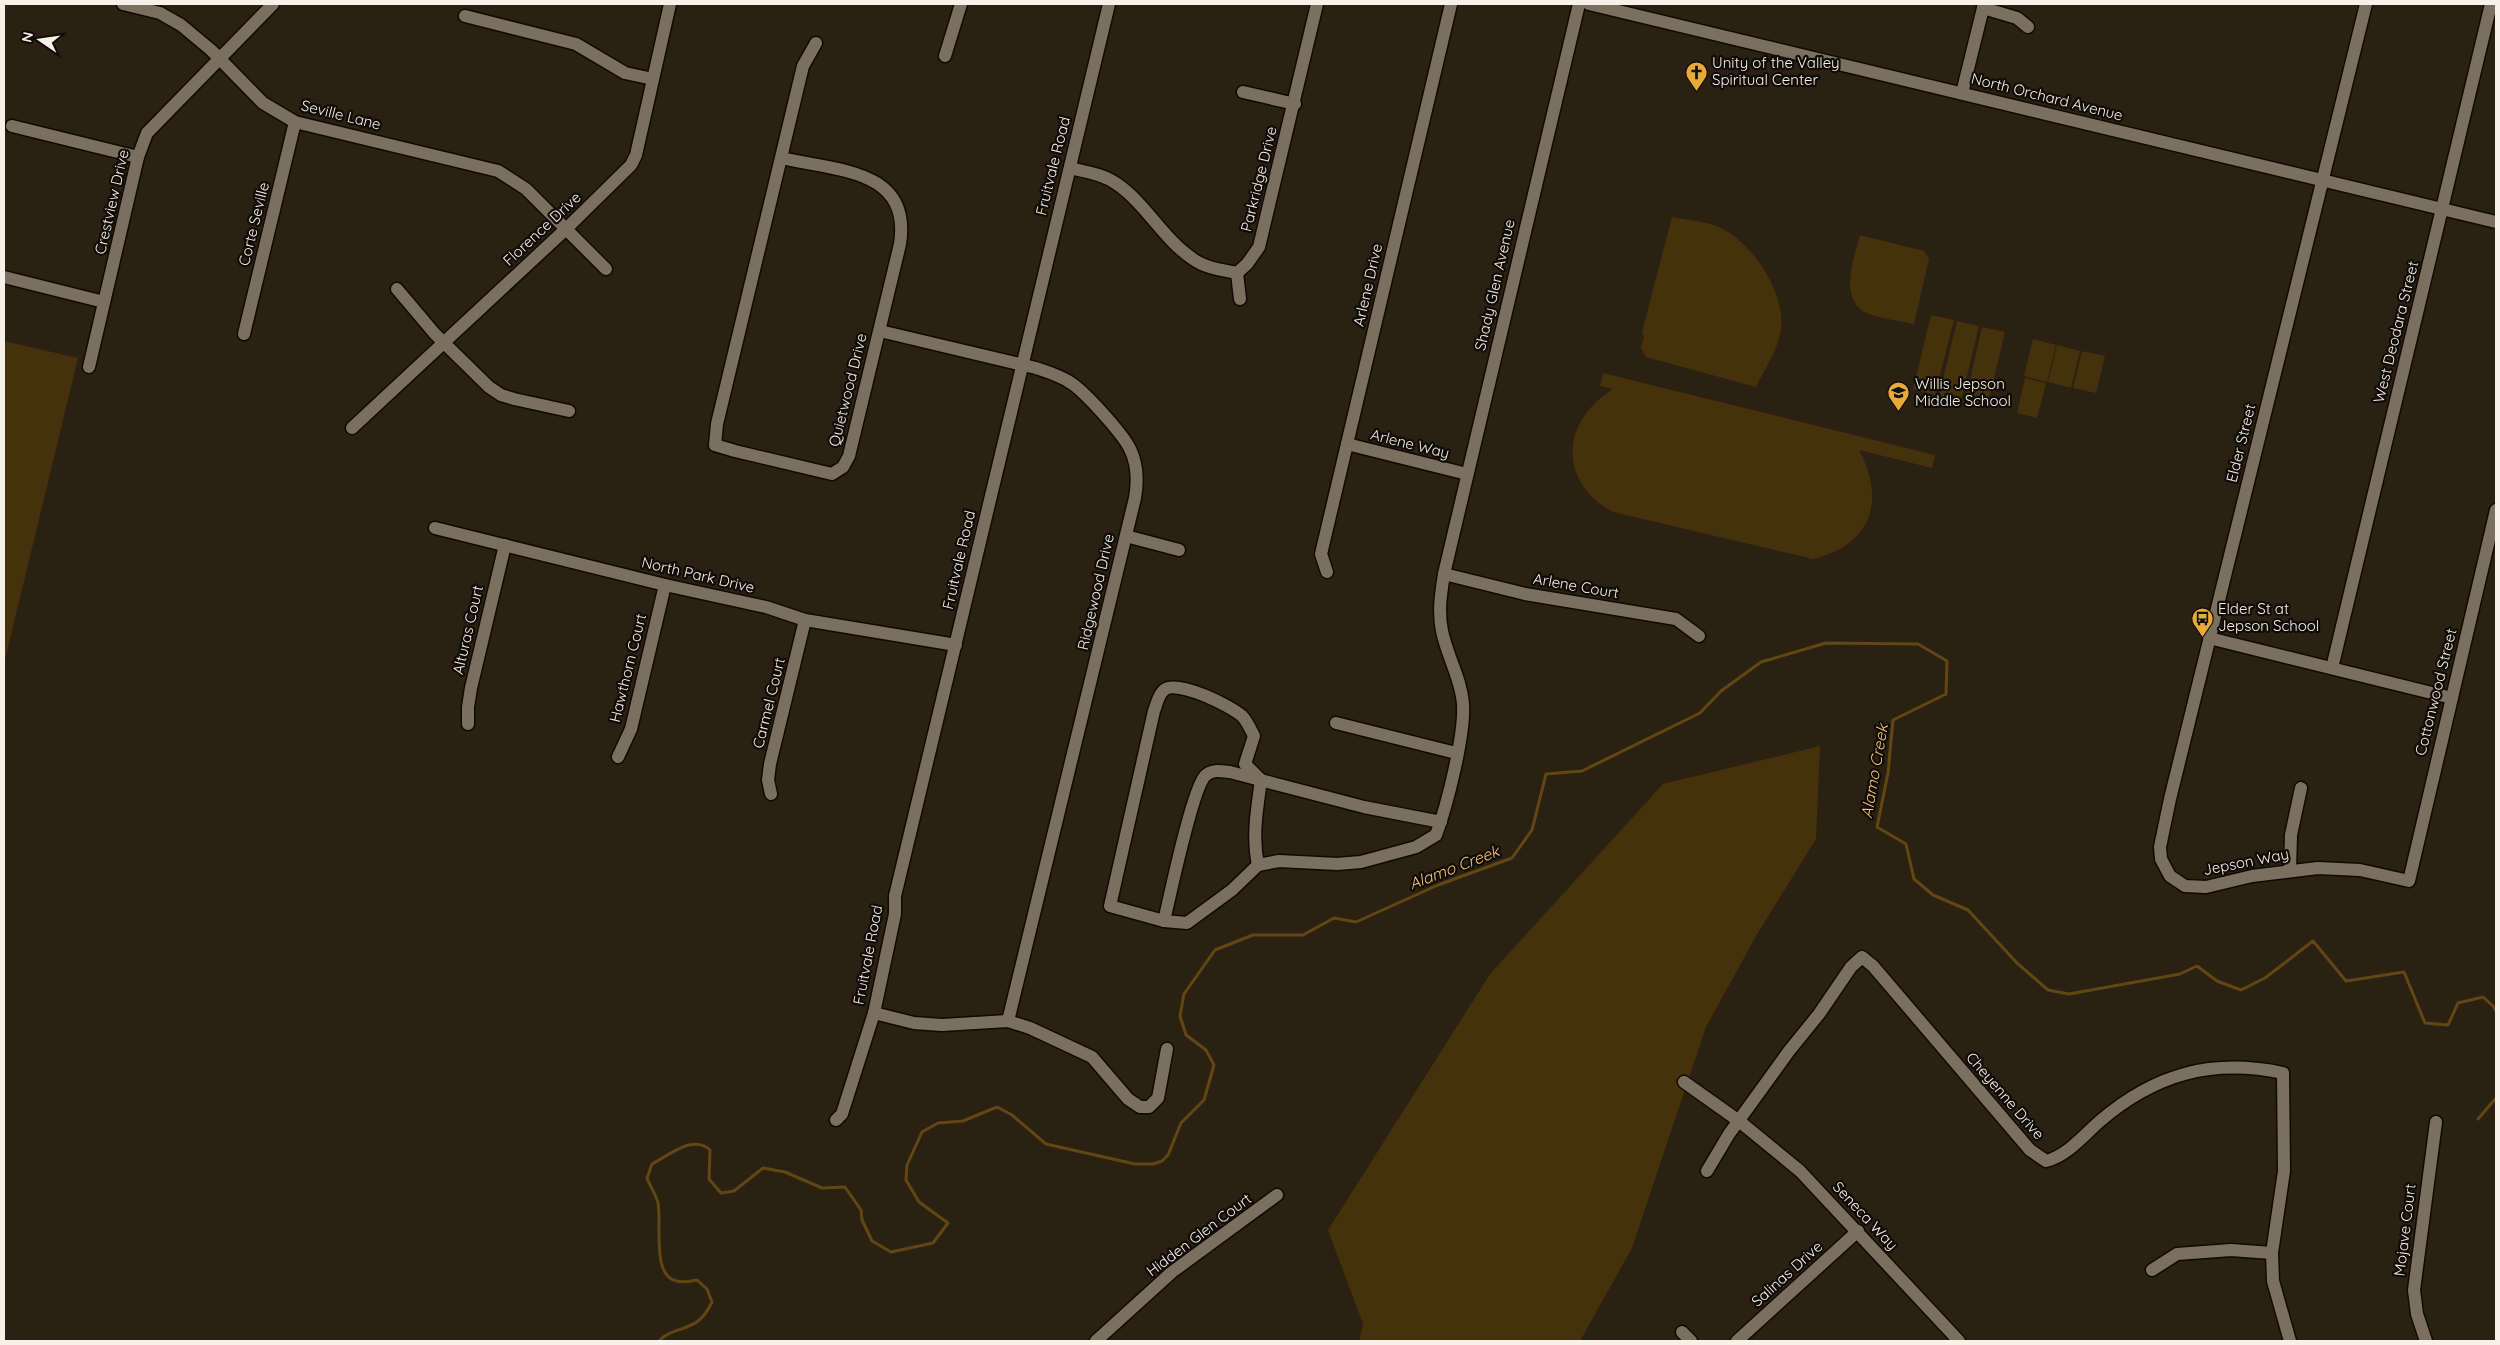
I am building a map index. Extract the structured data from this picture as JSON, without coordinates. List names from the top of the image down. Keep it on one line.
{"streets":{"street":["North Orchard Avenue","Seville Lane","Fruitvale Road","Parkridge Drive","Crestview Drive","Corte Seville","Florence Drive","Arlene Drive","Shady Glen Avenue","West Deodara Street","Quietwood Drive","Elder Street","Arlene Way","North Park Drive","Arlene Court","Ridgewood Drive","Alturas Court","Hawthorn Court","Cottonwood Street","Carmel Court","Jepson Way","Cheyenne Drive","Seneca Way","Mojave Court","Hidden Glen Court","Salinas Drive"]},"crossings":[["North Orchard Avenue","West Deodara Street"],["North Orchard Avenue","Elder Street"],["Seville Lane","Crestview Drive"],["Seville Lane","Corte Seville"],["Seville Lane","Florence Drive"],["Fruitvale Road","North Park Drive"],["Fruitvale Road","Ridgewood Drive"],["Arlene Drive","Arlene Way"],["Shady Glen Avenue","Arlene Way"],["Shady Glen Avenue","Arlene Court"],["Quietwood Drive","Ridgewood Drive"],["Elder Street","Jepson Way"],["North Park Drive","Alturas Court"],["North Park Drive","Hawthorn Court"],["North Park Drive","Carmel Court"],["Cottonwood Street","Jepson Way"],["Cheyenne Drive","Seneca Way"],["Seneca Way","Salinas Drive"]],"water":["Alamo Creek"],"places":{"church":["Unity of the Valley Spiritual Center"],"school or university":["Willis Jepson Middle School"],"bus stop":["Elder St at Jepson School"]},"north":"left"}
